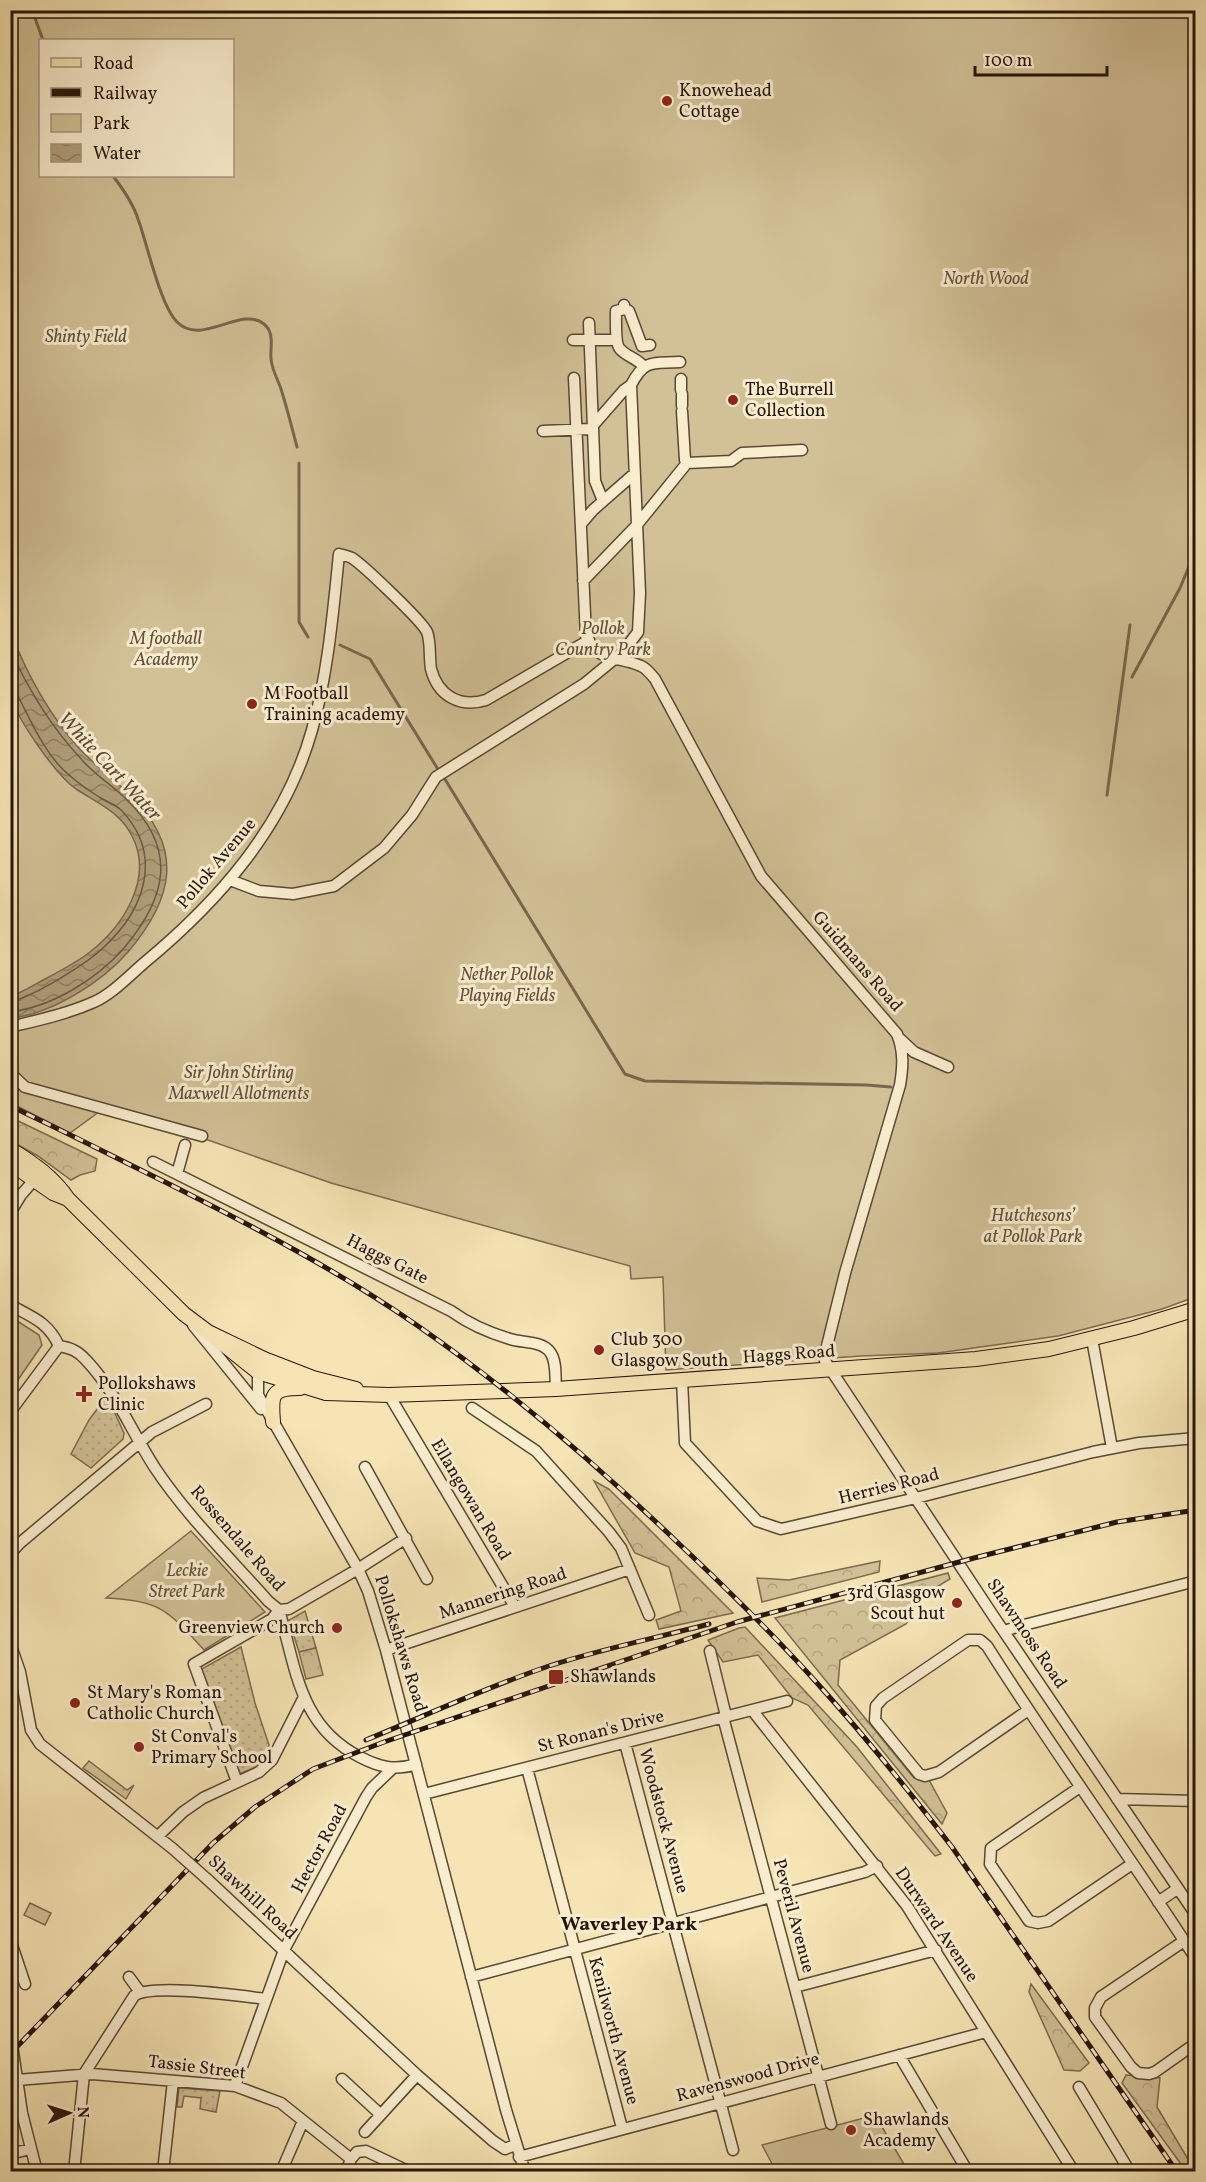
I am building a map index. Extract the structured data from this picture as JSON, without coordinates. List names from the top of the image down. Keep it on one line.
{"streets":{"main road":["Haggs Road"],"street":["Pollok Avenue","Guidmans Road","Haggs Gate","Herries Road","Ellangowan Road","Rossendale Road","Mannering Road","Shawmoss Road","Pollokshaws Road","St Ronan's Drive","Woodstock Avenue","Hector Road","Shawhill Road","Peveril Avenue","Durward Avenue","Kenilworth Avenue","Tassie Street","Ravenswood Drive"]},"crossings":[["Pollok Avenue","Guidmans Road"],["Guidmans Road","Haggs Road"],["Guidmans Road","Shawmoss Road"],["Haggs Gate","Haggs Road"],["Haggs Road","Herries Road"],["Haggs Road","Ellangowan Road"],["Haggs Road","Shawmoss Road"],["Haggs Road","Pollokshaws Road"],["Herries Road","Shawmoss Road"],["Ellangowan Road","Mannering Road"],["Rossendale Road","Pollokshaws Road"],["Rossendale Road","Hector Road"],["Mannering Road","Pollokshaws Road"],["Pollokshaws Road","St Ronan's Drive"],["Pollokshaws Road","Shawhill Road"],["Pollokshaws Road","Ravenswood Drive"],["St Ronan's Drive","Woodstock Avenue"],["St Ronan's Drive","Peveril Avenue"],["St Ronan's Drive","Durward Avenue"],["St Ronan's Drive","Kenilworth Avenue"],["Woodstock Avenue","Ravenswood Drive"],["Hector Road","Shawhill Road"],["Hector Road","Tassie Street"],["Peveril Avenue","Ravenswood Drive"],["Durward Avenue","Ravenswood Drive"],["Kenilworth Avenue","Ravenswood Drive"]],"districts":["Waverley Park"],"water":["White Cart Water"],"parks":["North Wood","Shinty Field","Pollok Country Park","M football Academy","Nether Pollok Playing Fields","Sir John Stirling Maxwell Allotments","Hutchesons’ at Pollok Park","Leckie Street Park"],"places":{"other":["Knowehead Cottage","The Burrell Collection","M Football Training academy","Club 300 Glasgow South","3rd Glasgow Scout hut","Greenview Church","St Mary's Roman Catholic Church","St Conval's Primary School","Shawlands Academy"],"health":["Pollokshaws Clinic"],"transit":["Shawlands"]},"legend":["Road","Railway","Park","Water"],"scale_bar":"100 m","north":"right"}
